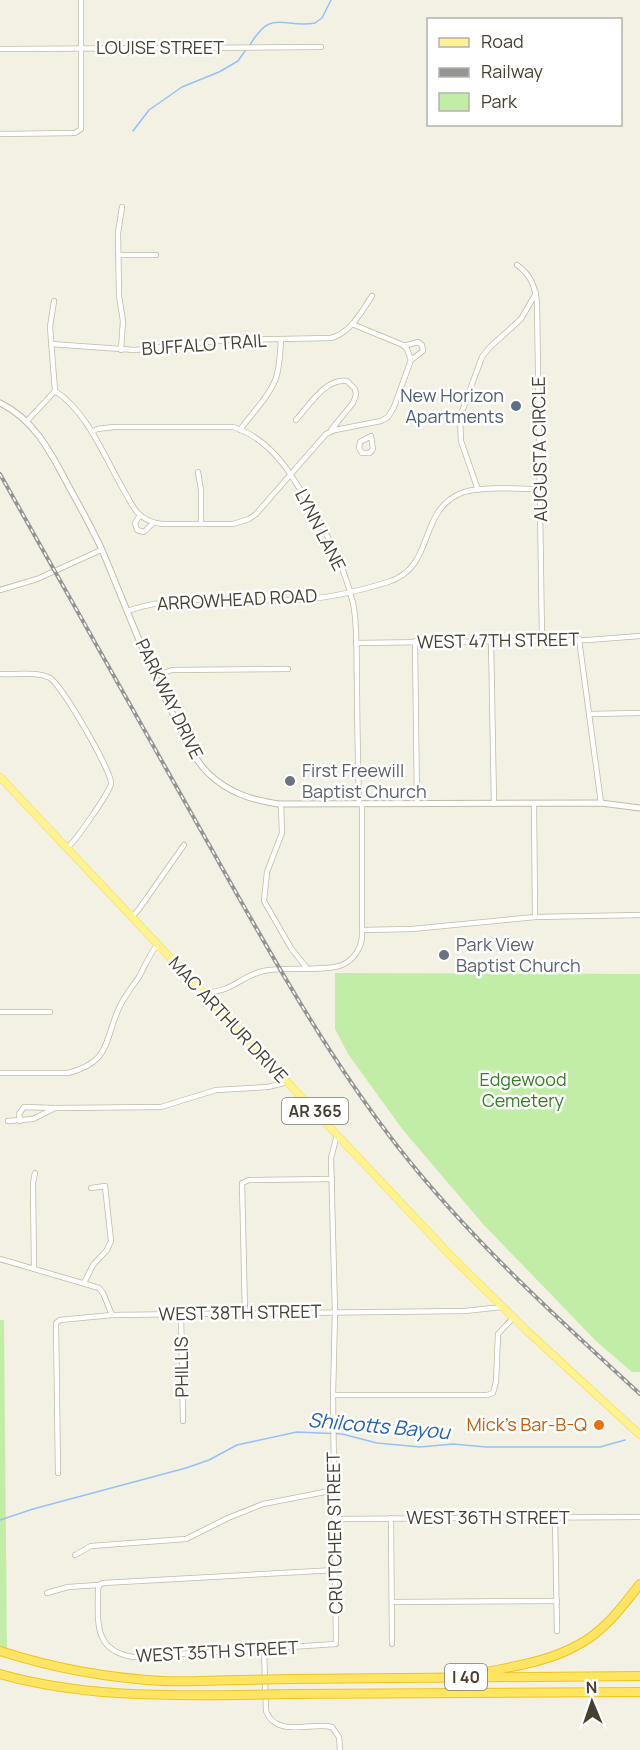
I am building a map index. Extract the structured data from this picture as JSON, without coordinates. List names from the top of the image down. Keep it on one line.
{"streets":{"highway":["I 40"],"main road":["MAC ARTHUR DRIVE","AR 365"],"street":["LOUISE STREET","BUFFALO TRAIL","AUGUSTA CIRCLE","LYNN LANE","ARROWHEAD ROAD","WEST 47TH STREET","PARKWAY DRIVE","WEST 38TH STREET","PHILLIS","WEST 36TH STREET","CRUTCHER STREET","WEST 35TH STREET"]},"crossings":[["AUGUSTA CIRCLE","ARROWHEAD ROAD"],["AUGUSTA CIRCLE","WEST 47TH STREET"],["LYNN LANE","ARROWHEAD ROAD"],["LYNN LANE","WEST 47TH STREET"],["LYNN LANE","PARKWAY DRIVE"],["LYNN LANE","MAC ARTHUR DRIVE"],["ARROWHEAD ROAD","PARKWAY DRIVE"],["MAC ARTHUR DRIVE","WEST 38TH STREET"],["MAC ARTHUR DRIVE","CRUTCHER STREET"],["WEST 38TH STREET","PHILLIS"],["WEST 38TH STREET","CRUTCHER STREET"],["WEST 36TH STREET","CRUTCHER STREET"],["CRUTCHER STREET","WEST 35TH STREET"]],"water":["Shilcotts Bayou"],"parks":["Edgewood Cemetery"],"places":["New Horizon Apartments","First Freewill Baptist Church","Park View Baptist Church","Mick's Bar-B-Q"],"legend":["Road","Railway","Park"],"north":"top"}
